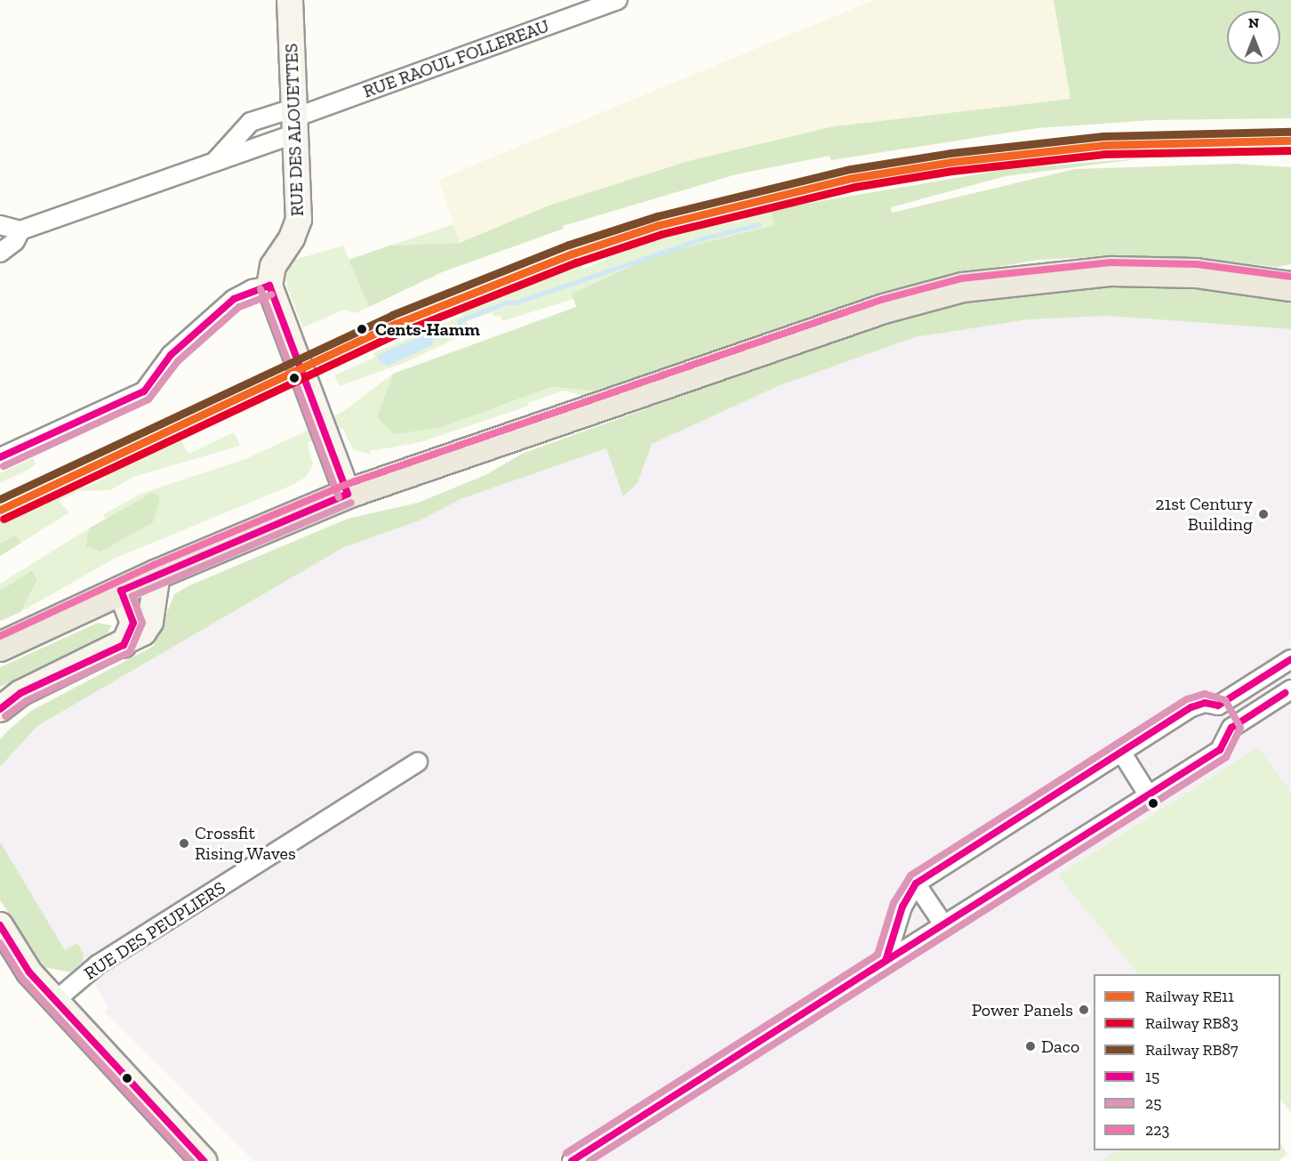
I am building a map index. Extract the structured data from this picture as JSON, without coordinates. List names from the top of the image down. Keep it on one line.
{"streets":{"street":["RUE RAOUL FOLLEREAU","RUE DES ALOUETTES","RUE DES PEUPLIERS"]},"crossings":[["RUE RAOUL FOLLEREAU","RUE DES ALOUETTES"]],"places":["Cents-Hamm","21st Century Building","Crossfit Rising Waves","Power Panels","Daco"],"lines":["rail line RB87","rail line RE11","rail line RB83","transit line 223","transit line 15","transit line 25"],"legend":["Railway RE11","Railway RB83","Railway RB87","15","25","223"],"north":"top"}
